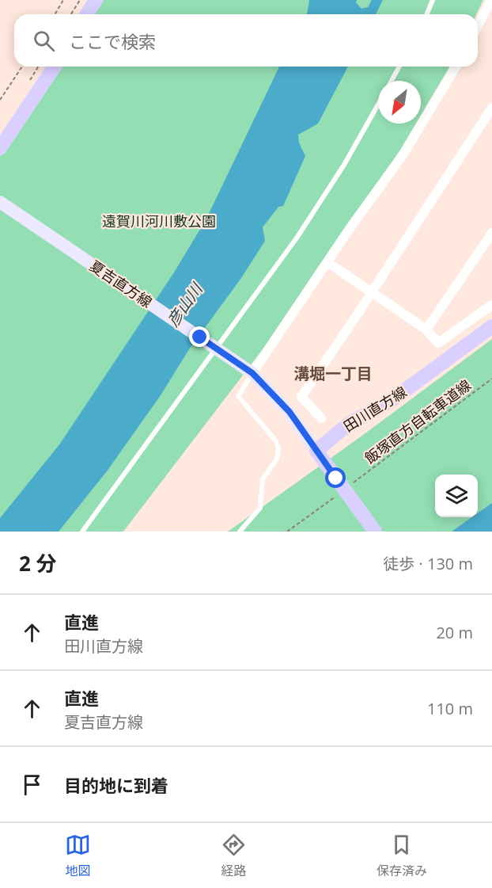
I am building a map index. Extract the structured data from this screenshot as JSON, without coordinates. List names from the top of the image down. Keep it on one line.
{"streets":{"main road":["夏吉直方線","田川直方線"],"path":["飯塚直方自転車道線"]},"crossings":[["夏吉直方線","田川直方線"]],"districts":["溝堀一丁目"],"water":["彦山川"],"parks":["遠賀川河川敷公園"],"north":"bottom left","page":{"search":"ここで検索","heading":["2 分","徒歩 · 130 m"],"list":[["直進","田川直方線","20 m"],["直進","夏吉直方線","110 m"],"目的地に到着"],"nav":["地図","経路","保存済み"]}}
